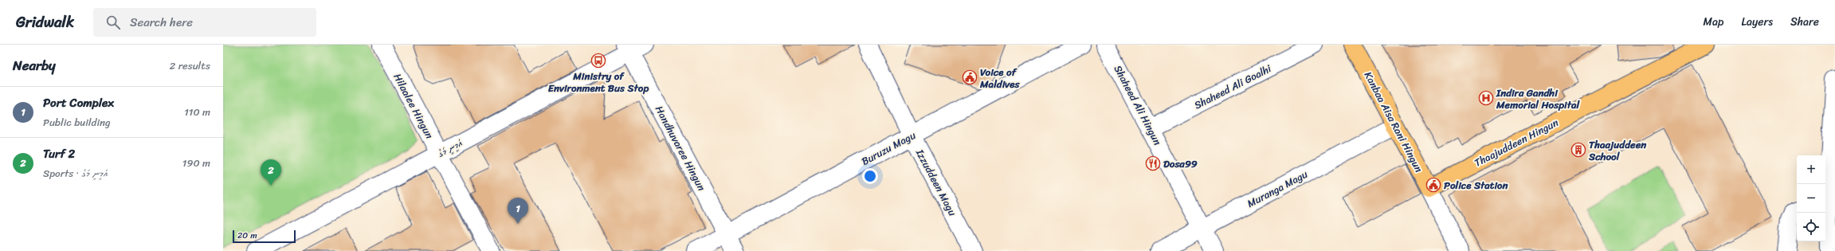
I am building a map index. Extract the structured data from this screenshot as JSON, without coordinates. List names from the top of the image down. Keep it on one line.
{"streets":{"main road":["Kanbaa Aisa Rani Hingun","Thaajuddeen Hingun"],"street":["Shaheed Ali Goalhi","Shaheed Ali Hingun","Hilaalee Hingun","އަމީނީ މަގު","Handhuvaree Hingun","Buruzu Magu","Izzuddeen Magu","Muranga Magu"]},"crossings":[["Shaheed Ali Goalhi","Shaheed Ali Hingun"],["Shaheed Ali Hingun","Muranga Magu"],["Hilaalee Hingun","އަމީނީ މަގު"],["Kanbaa Aisa Rani Hingun","Thaajuddeen Hingun"],["Kanbaa Aisa Rani Hingun","Muranga Magu"],["އަމީނީ މަގު","Handhuvaree Hingun"],["Handhuvaree Hingun","Buruzu Magu"],["Buruzu Magu","Izzuddeen Magu"]],"places":{"bus stop":["Ministry of Environment Bus Stop"],"public building":["Voice of Maldives","Police Station"],"hospital":["Indira Gandhi Memorial Hospital"],"building":["Thaajuddeen School"],"restaurant":["Dosa99"]},"scale_bar":"20 m","page":{"header":"Gridwalk","search":"Search here","nav":["Map","Layers","Share"],"heading":["Nearby","2 results"],"list":[{"mark":"1","name":"Port Complex","note":"Public building","value":"110 m"},{"mark":"2","name":"Turf 2","note":"Sports · އަމީނީ މަގު","value":"190 m"}],"map_buttons":["+","−"],"pins":["2","1"],"scale":"20 m"}}
